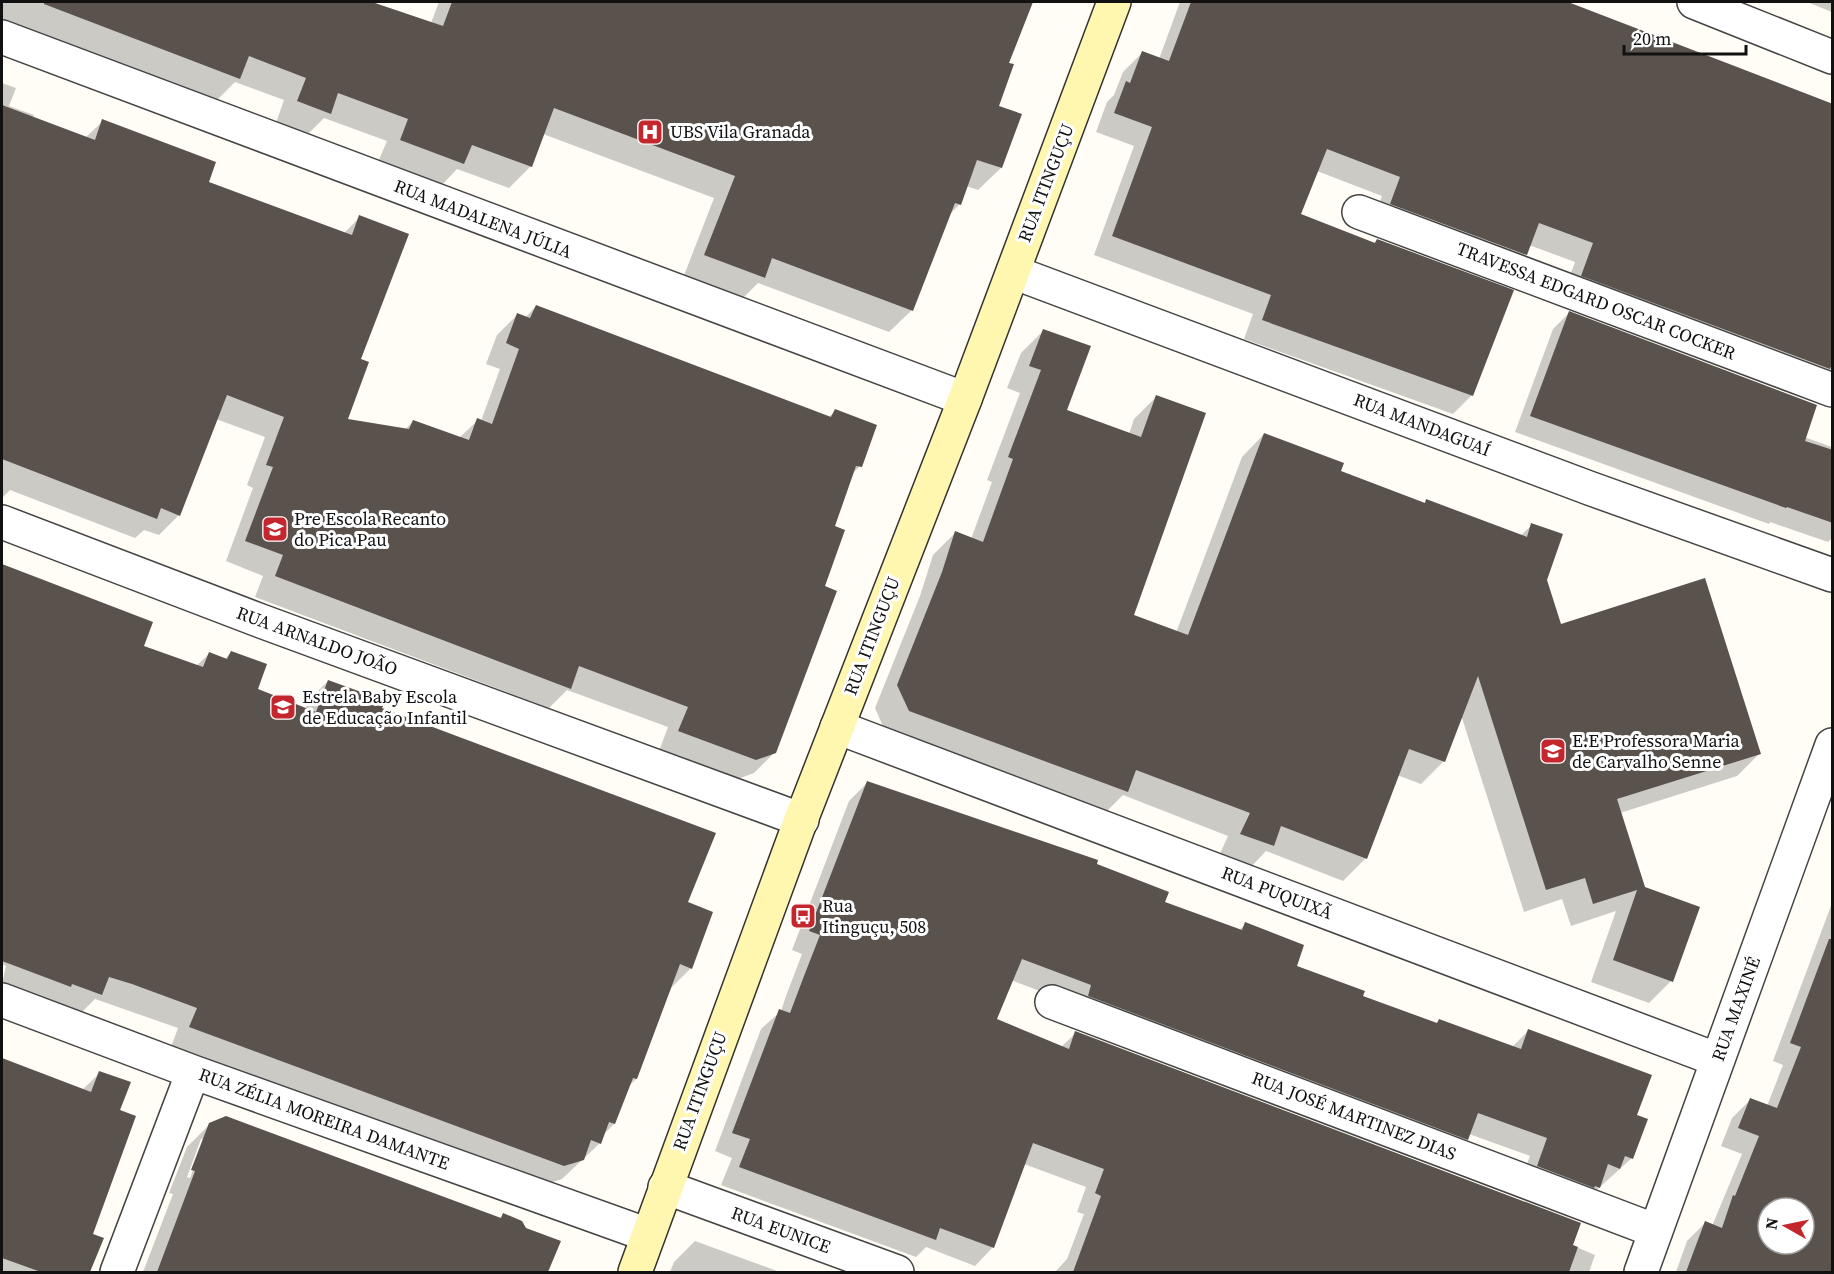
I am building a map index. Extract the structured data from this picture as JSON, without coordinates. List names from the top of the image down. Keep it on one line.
{"streets":{"main road":["RUA ITINGUÇU"],"street":["RUA MADALENA JÚLIA","TRAVESSA EDGARD OSCAR COCKER","RUA MANDAGUAÍ","RUA ARNALDO JOÃO","RUA PUQUIXÃ","RUA MAXINÉ","RUA JOSÉ MARTINEZ DIAS","RUA ZÉLIA MOREIRA DAMANTE","RUA EUNICE"]},"crossings":[["RUA ITINGUÇU","RUA MADALENA JÚLIA"],["RUA ITINGUÇU","RUA MANDAGUAÍ"],["RUA ITINGUÇU","RUA ARNALDO JOÃO"],["RUA ITINGUÇU","RUA PUQUIXÃ"],["RUA ITINGUÇU","RUA ZÉLIA MOREIRA DAMANTE"],["RUA ITINGUÇU","RUA EUNICE"],["RUA PUQUIXÃ","RUA MAXINÉ"],["RUA MAXINÉ","RUA JOSÉ MARTINEZ DIAS"]],"places":{"hospital":["UBS Vila Granada"],"school or university":["Pre Escola Recanto do Pica Pau","Estrela Baby Escola de Educação Infantil","E.E Professora Maria de Carvalho Senne"],"bus stop":["Rua Itinguçu, 508"]},"scale_bar":"20 m","north":"left"}
